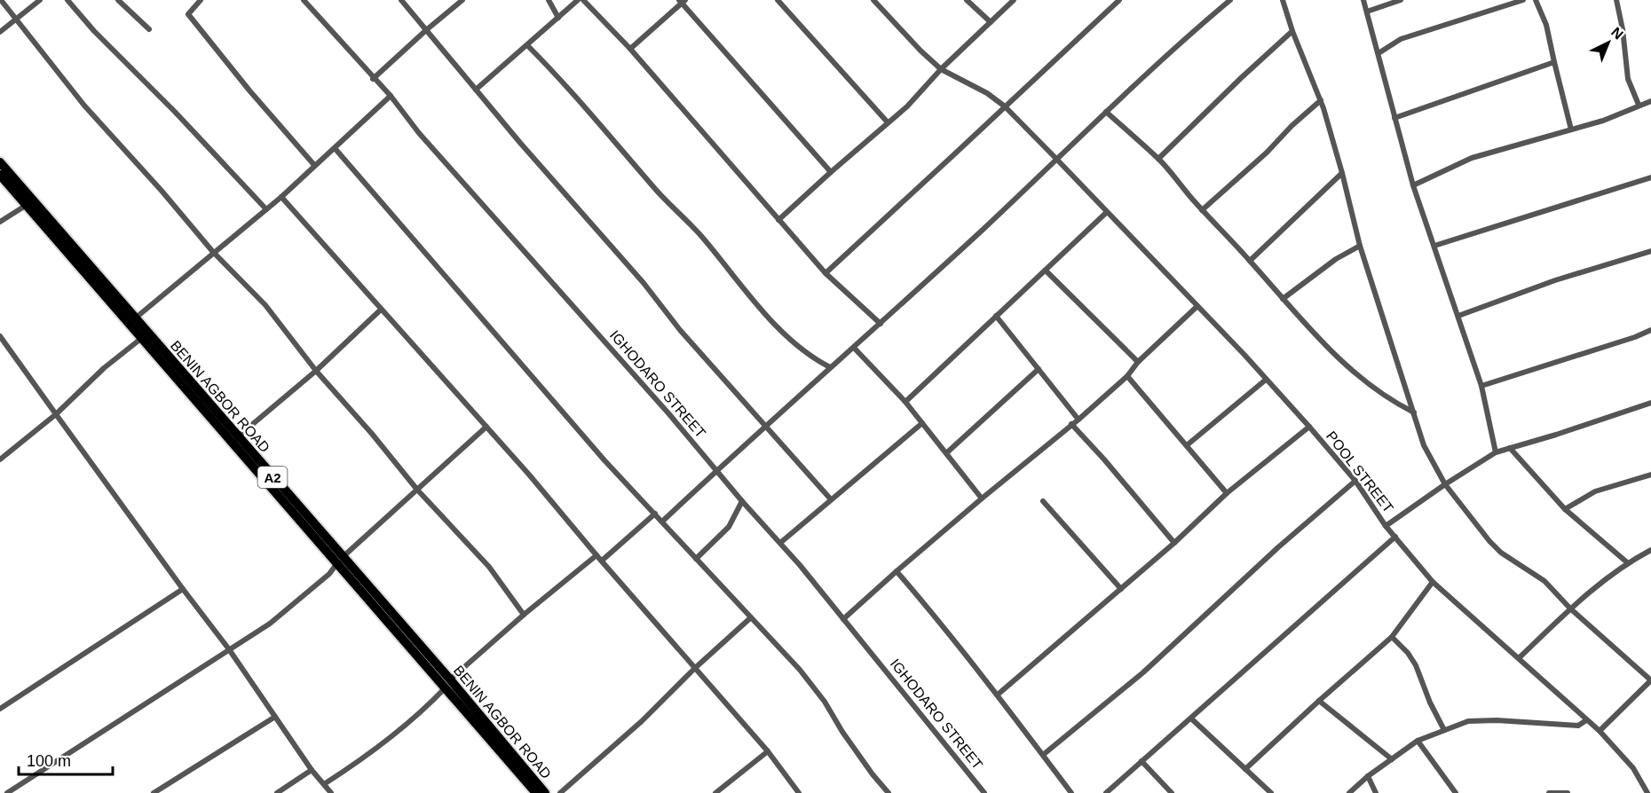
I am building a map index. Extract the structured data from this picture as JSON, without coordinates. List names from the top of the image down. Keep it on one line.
{"streets":{"highway":["BENIN AGBOR ROAD","A2"],"street":["IGHODARO STREET","POOL STREET"]},"scale_bar":"100 m","north":"top right"}
